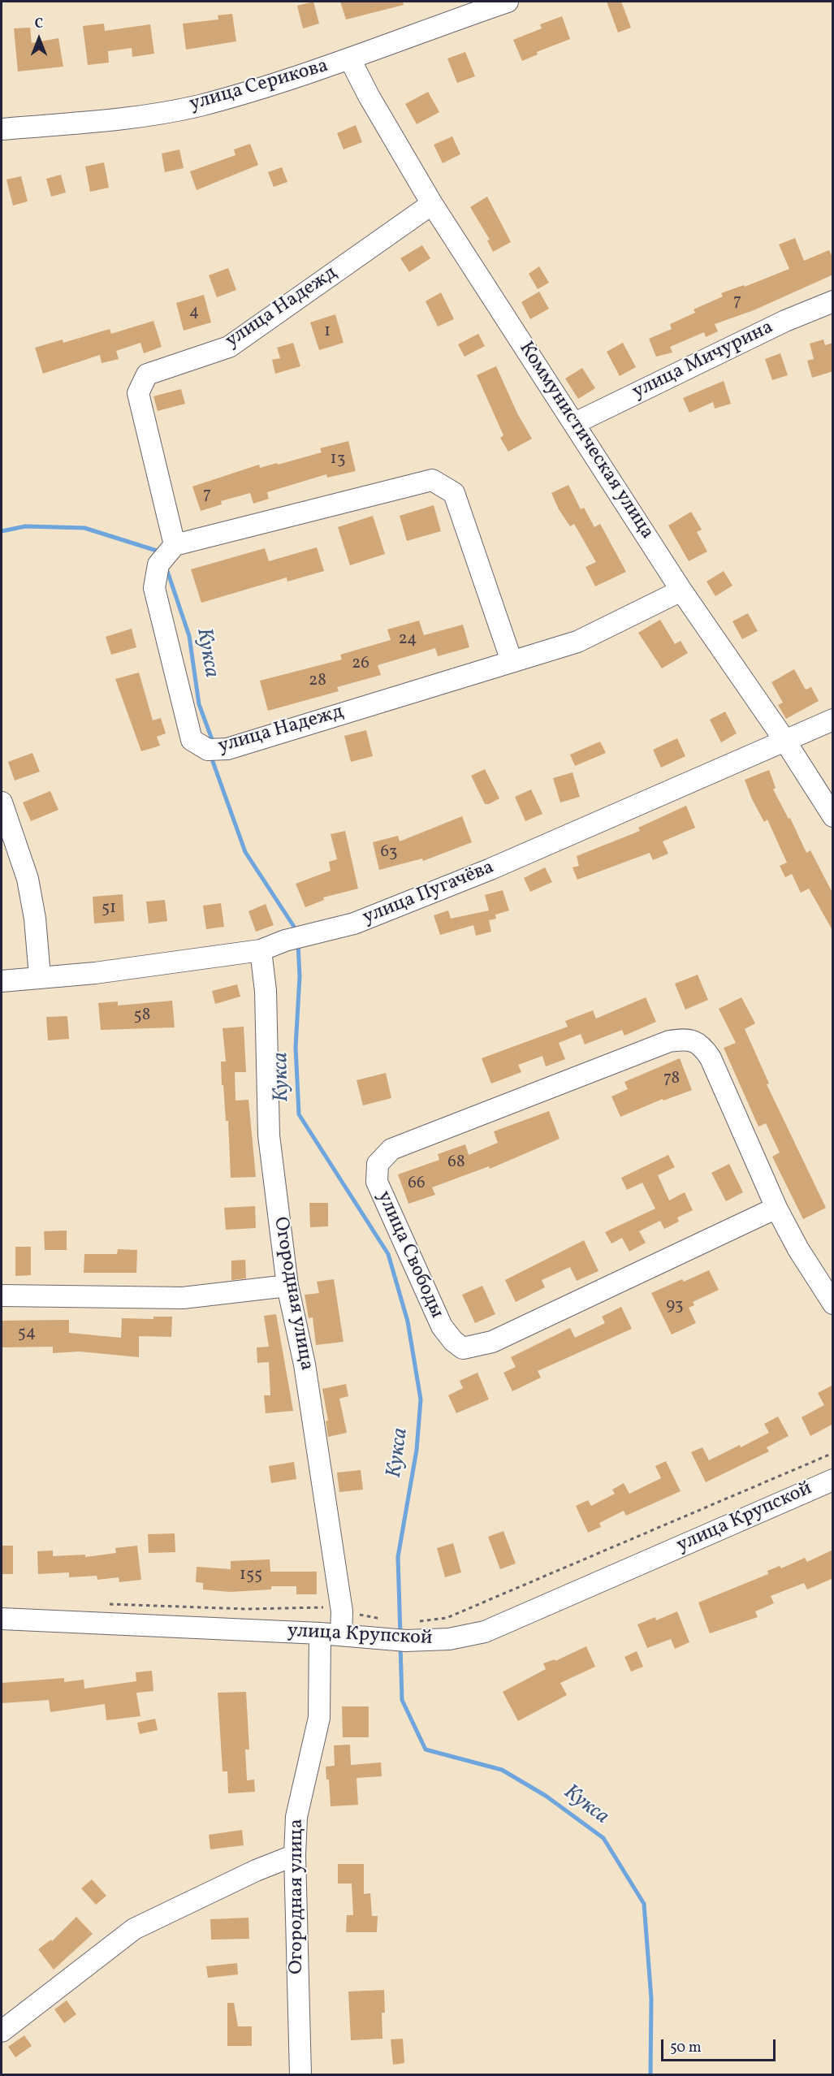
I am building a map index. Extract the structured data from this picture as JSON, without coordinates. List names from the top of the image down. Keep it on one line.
{"streets":{"street":["улица Серикова","улица Надежд","улица Мичурина","Коммунистическая улица","улица Пугачёва","улица Свободы","Огородная улица","улица Крупской"]},"crossings":[["улица Серикова","Коммунистическая улица"],["улица Надежд","Коммунистическая улица"],["улица Мичурина","Коммунистическая улица"],["Коммунистическая улица","улица Пугачёва"],["улица Пугачёва","Огородная улица"],["Огородная улица","улица Крупской"]],"water":["Кукса"],"house_numbers":["7","4","1","13","7","24","26","28","63","51","58","78","68","66","93","54","155"],"scale_bar":"50 m","north":"top"}
